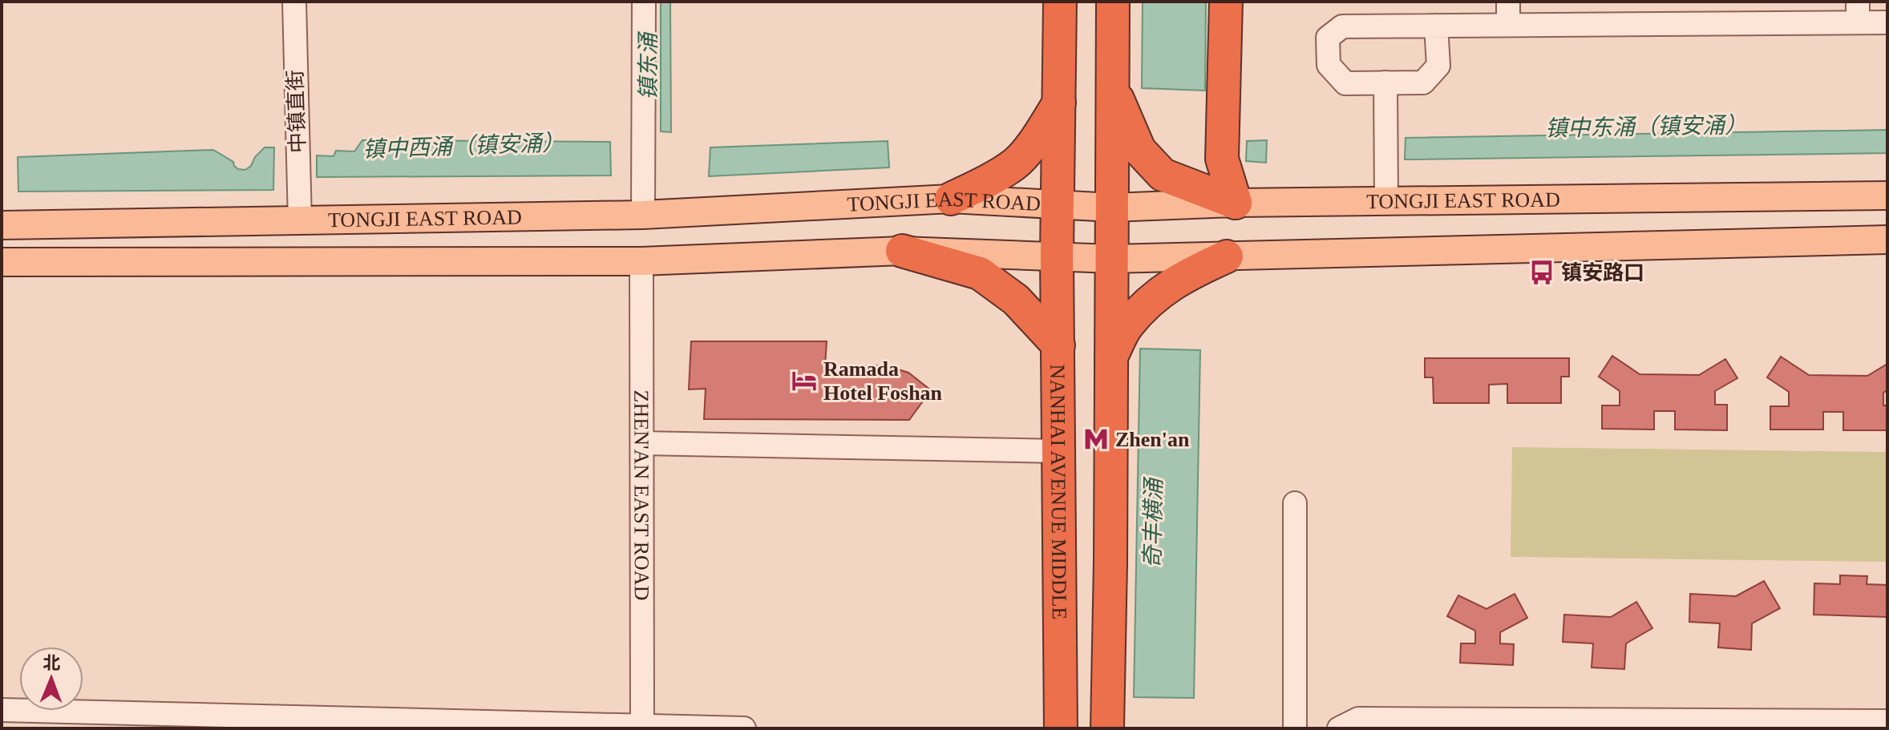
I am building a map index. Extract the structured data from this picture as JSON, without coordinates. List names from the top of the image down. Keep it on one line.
{"streets":{"highway":["NANHAI AVENUE MIDDLE"],"main road":["TONGJI EAST ROAD"],"street":["中镇直街","ZHEN'AN EAST ROAD"]},"crossings":[["中镇直街","TONGJI EAST ROAD"],["TONGJI EAST ROAD","NANHAI AVENUE MIDDLE"],["TONGJI EAST ROAD","ZHEN'AN EAST ROAD"]],"water":["镇东涌","镇中东涌（镇安涌）","镇中西涌（镇安涌）","奇丰横涌"],"places":{"bus stop":["镇安路口"],"hotel":["Ramada Hotel Foshan"],"metro station":["Zhen'an"]},"north":"top"}
